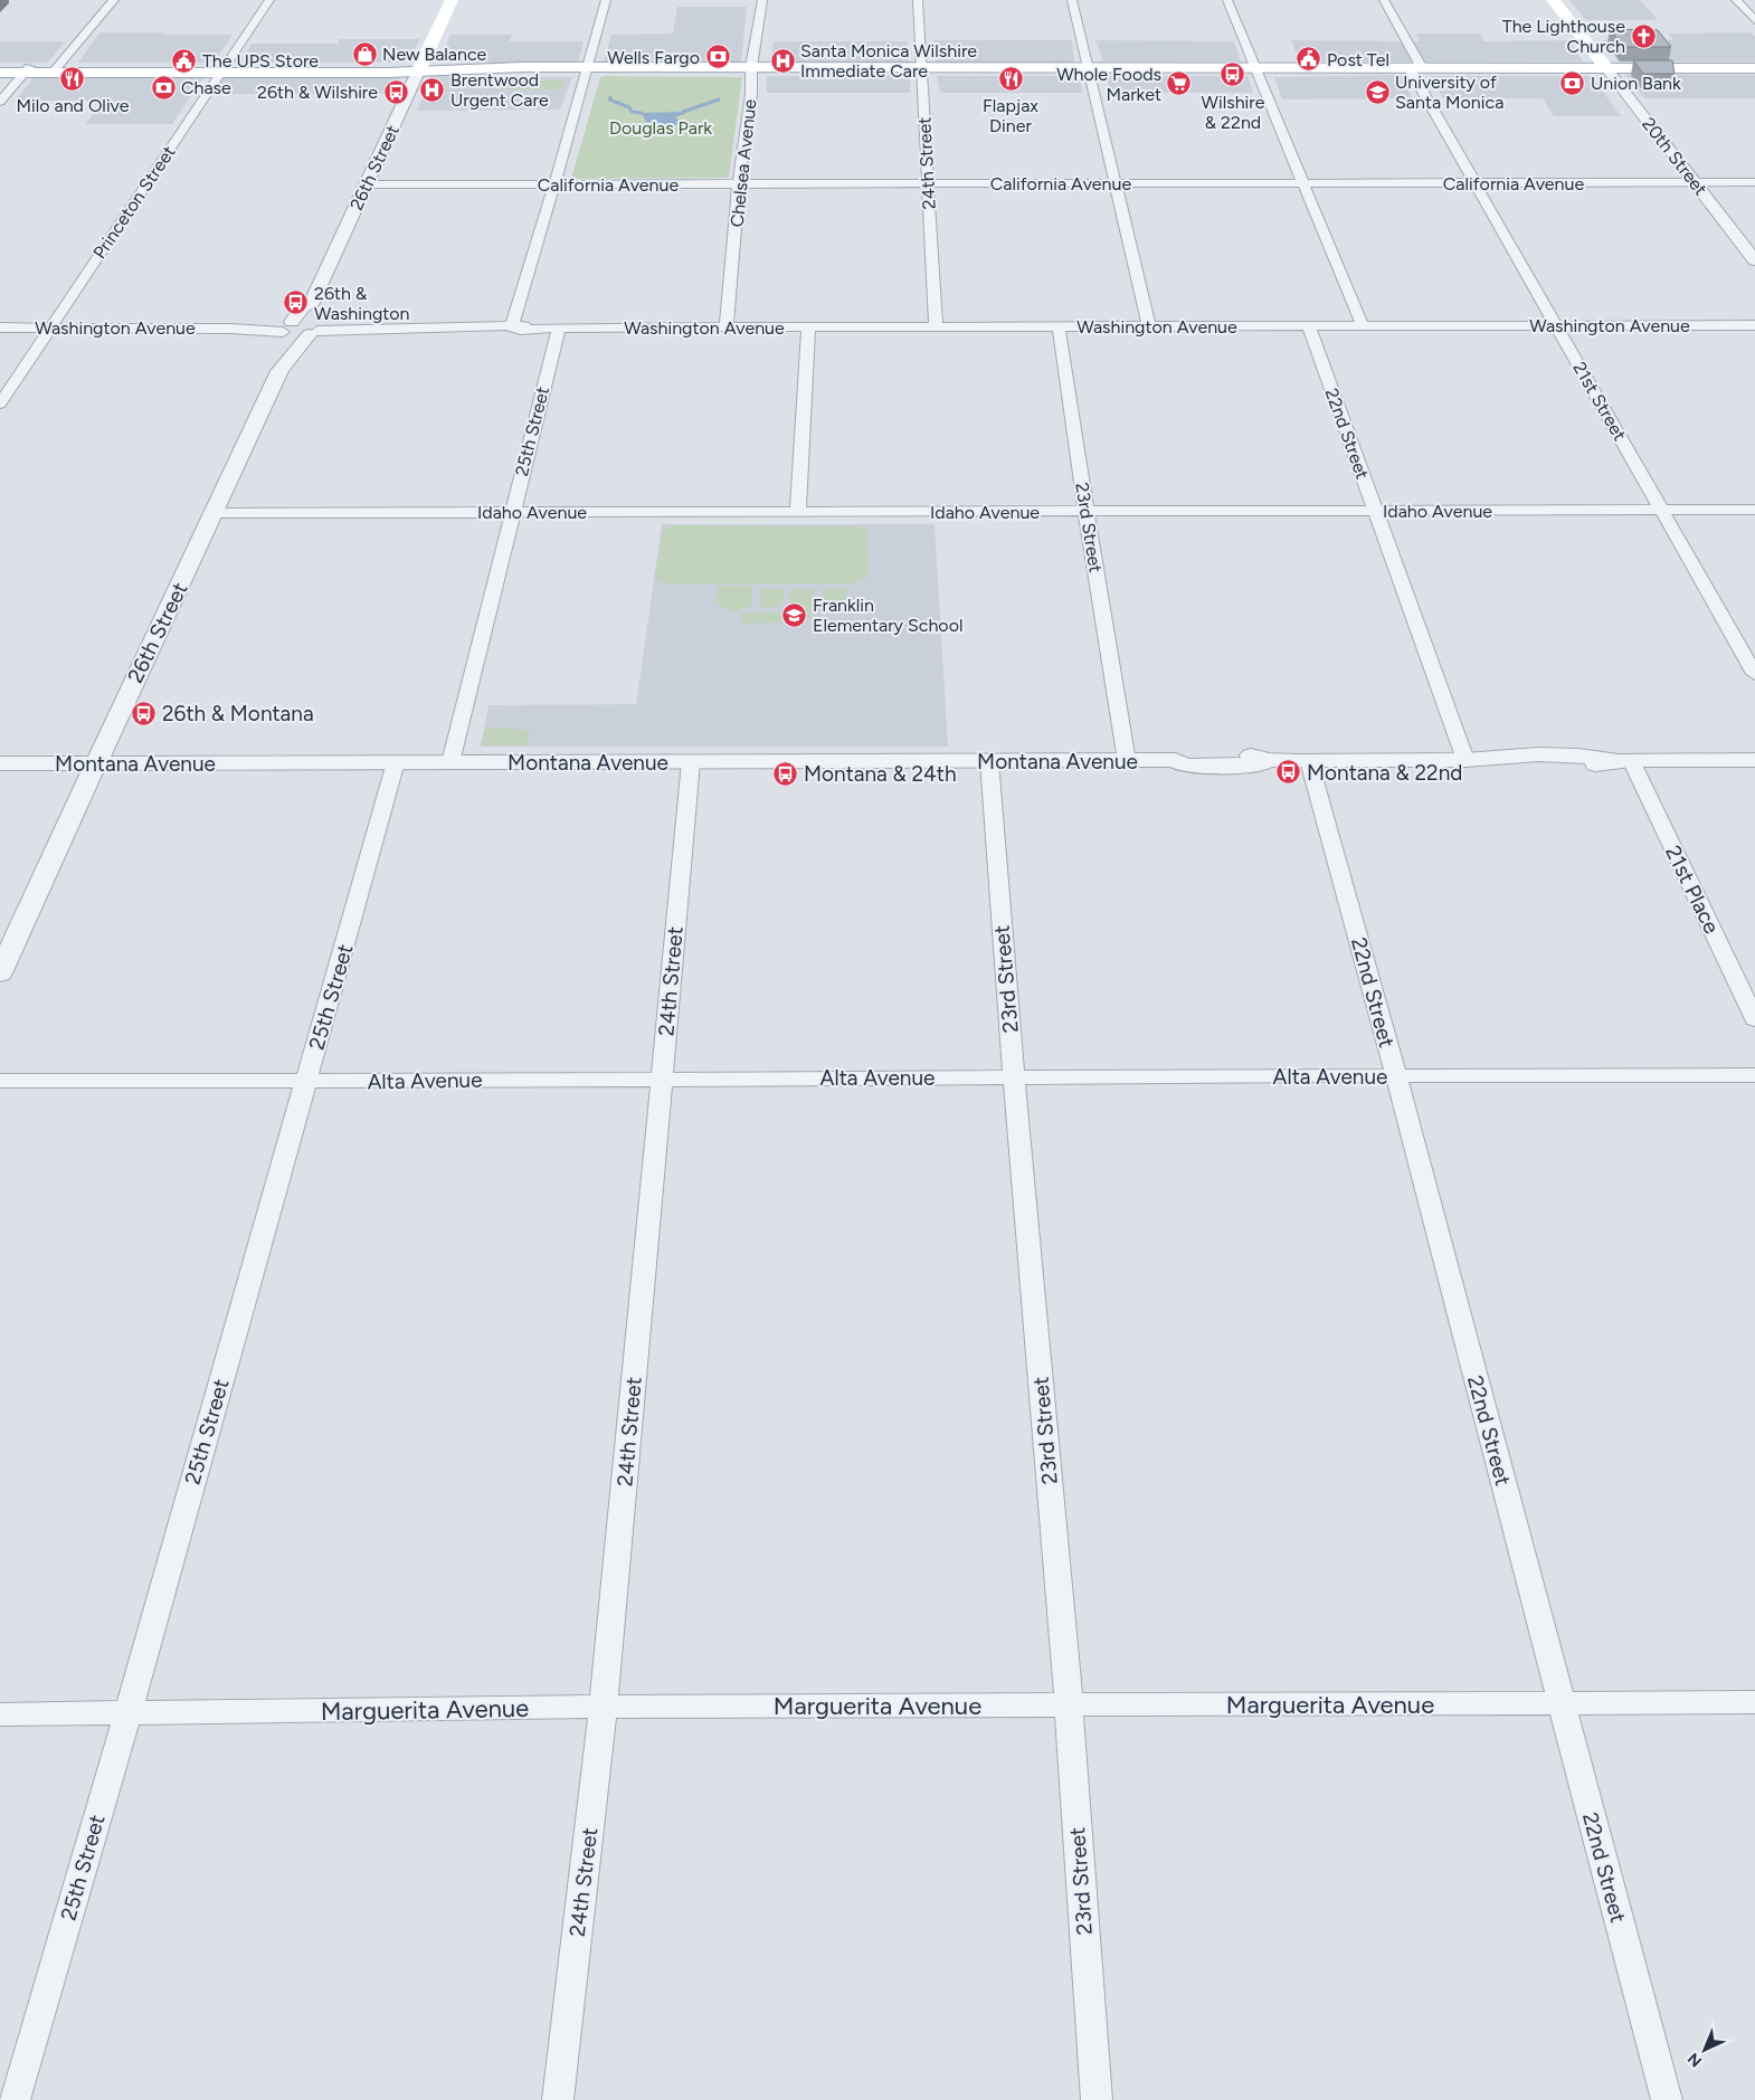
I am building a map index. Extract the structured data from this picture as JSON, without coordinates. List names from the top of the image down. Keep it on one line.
{"streets":{"main road":["20th Street","26th Street"],"street":["Chelsea Avenue","24th Street","California Avenue","Princeton Street","Washington Avenue","21st Street","25th Street","22nd Street","Idaho Avenue","23rd Street","Montana Avenue","21st Place","Alta Avenue","Marguerita Avenue"]},"crossings":[["20th Street","California Avenue"],["Chelsea Avenue","California Avenue"],["Chelsea Avenue","Washington Avenue"],["24th Street","California Avenue"],["24th Street","Washington Avenue"],["24th Street","Montana Avenue"],["24th Street","Alta Avenue"],["24th Street","Marguerita Avenue"],["26th Street","California Avenue"],["26th Street","Washington Avenue"],["26th Street","Idaho Avenue"],["26th Street","Montana Avenue"],["California Avenue","21st Street"],["Princeton Street","Washington Avenue"],["Washington Avenue","21st Street"],["Washington Avenue","25th Street"],["Washington Avenue","22nd Street"],["Washington Avenue","23rd Street"],["21st Street","Idaho Avenue"],["25th Street","Idaho Avenue"],["25th Street","Montana Avenue"],["25th Street","Alta Avenue"],["25th Street","Marguerita Avenue"],["22nd Street","Idaho Avenue"],["22nd Street","Montana Avenue"],["22nd Street","Alta Avenue"],["22nd Street","Marguerita Avenue"],["Idaho Avenue","23rd Street"],["23rd Street","Montana Avenue"],["23rd Street","Alta Avenue"],["23rd Street","Marguerita Avenue"],["Montana Avenue","21st Place"]],"parks":["Douglas Park"],"places":{"church":["The Lighthouse Church"],"shop":["New Balance"],"bank":["Wells Fargo","Union Bank","Chase"],"public building":["Post Tel","The UPS Store"],"hospital":["Santa Monica Wilshire Immediate Care","Brentwood Urgent Care"],"bus stop":["Wilshire & 22nd","26th & Wilshire","26th & Washington","26th & Montana","Montana & 22nd","Montana & 24th"],"restaurant":["Milo and Olive","Flapjax Diner"],"supermarket":["Whole Foods Market"],"school or university":["University of Santa Monica","Franklin Elementary School"]},"north":"bottom left"}
